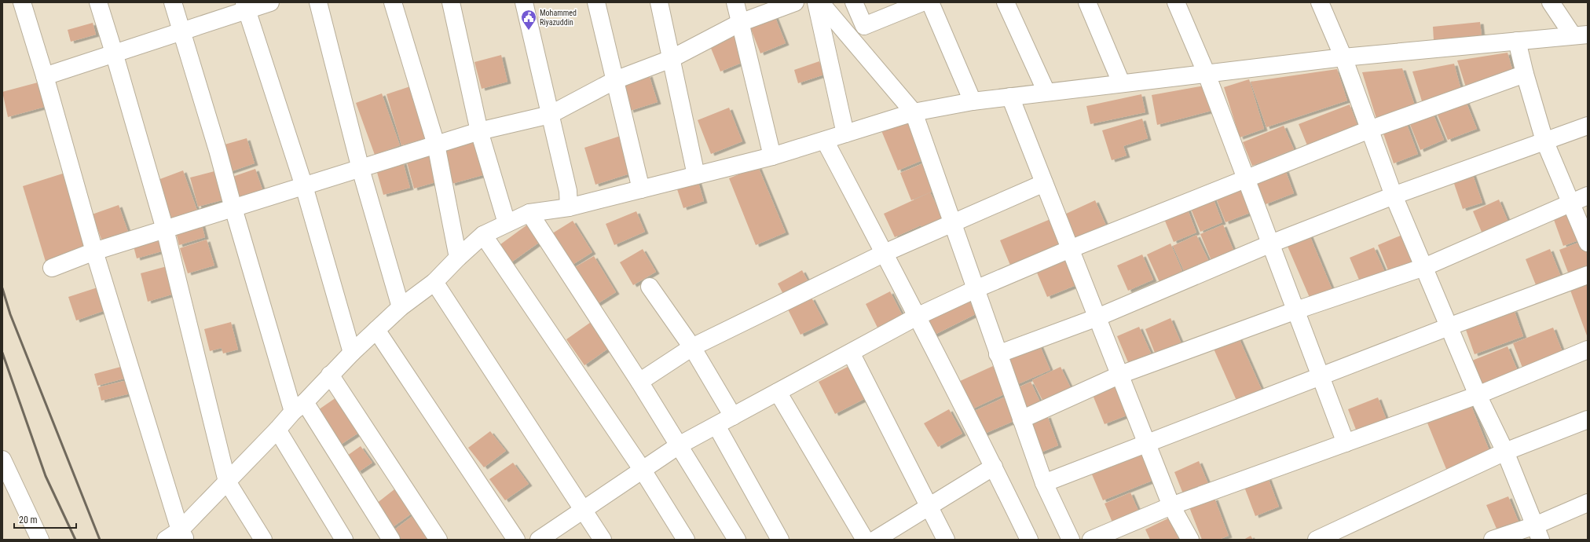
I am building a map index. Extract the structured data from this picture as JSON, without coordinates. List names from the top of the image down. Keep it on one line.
{"places":{"public building":["Mohammed Riyazuddin"]},"scale_bar":"20 m"}
